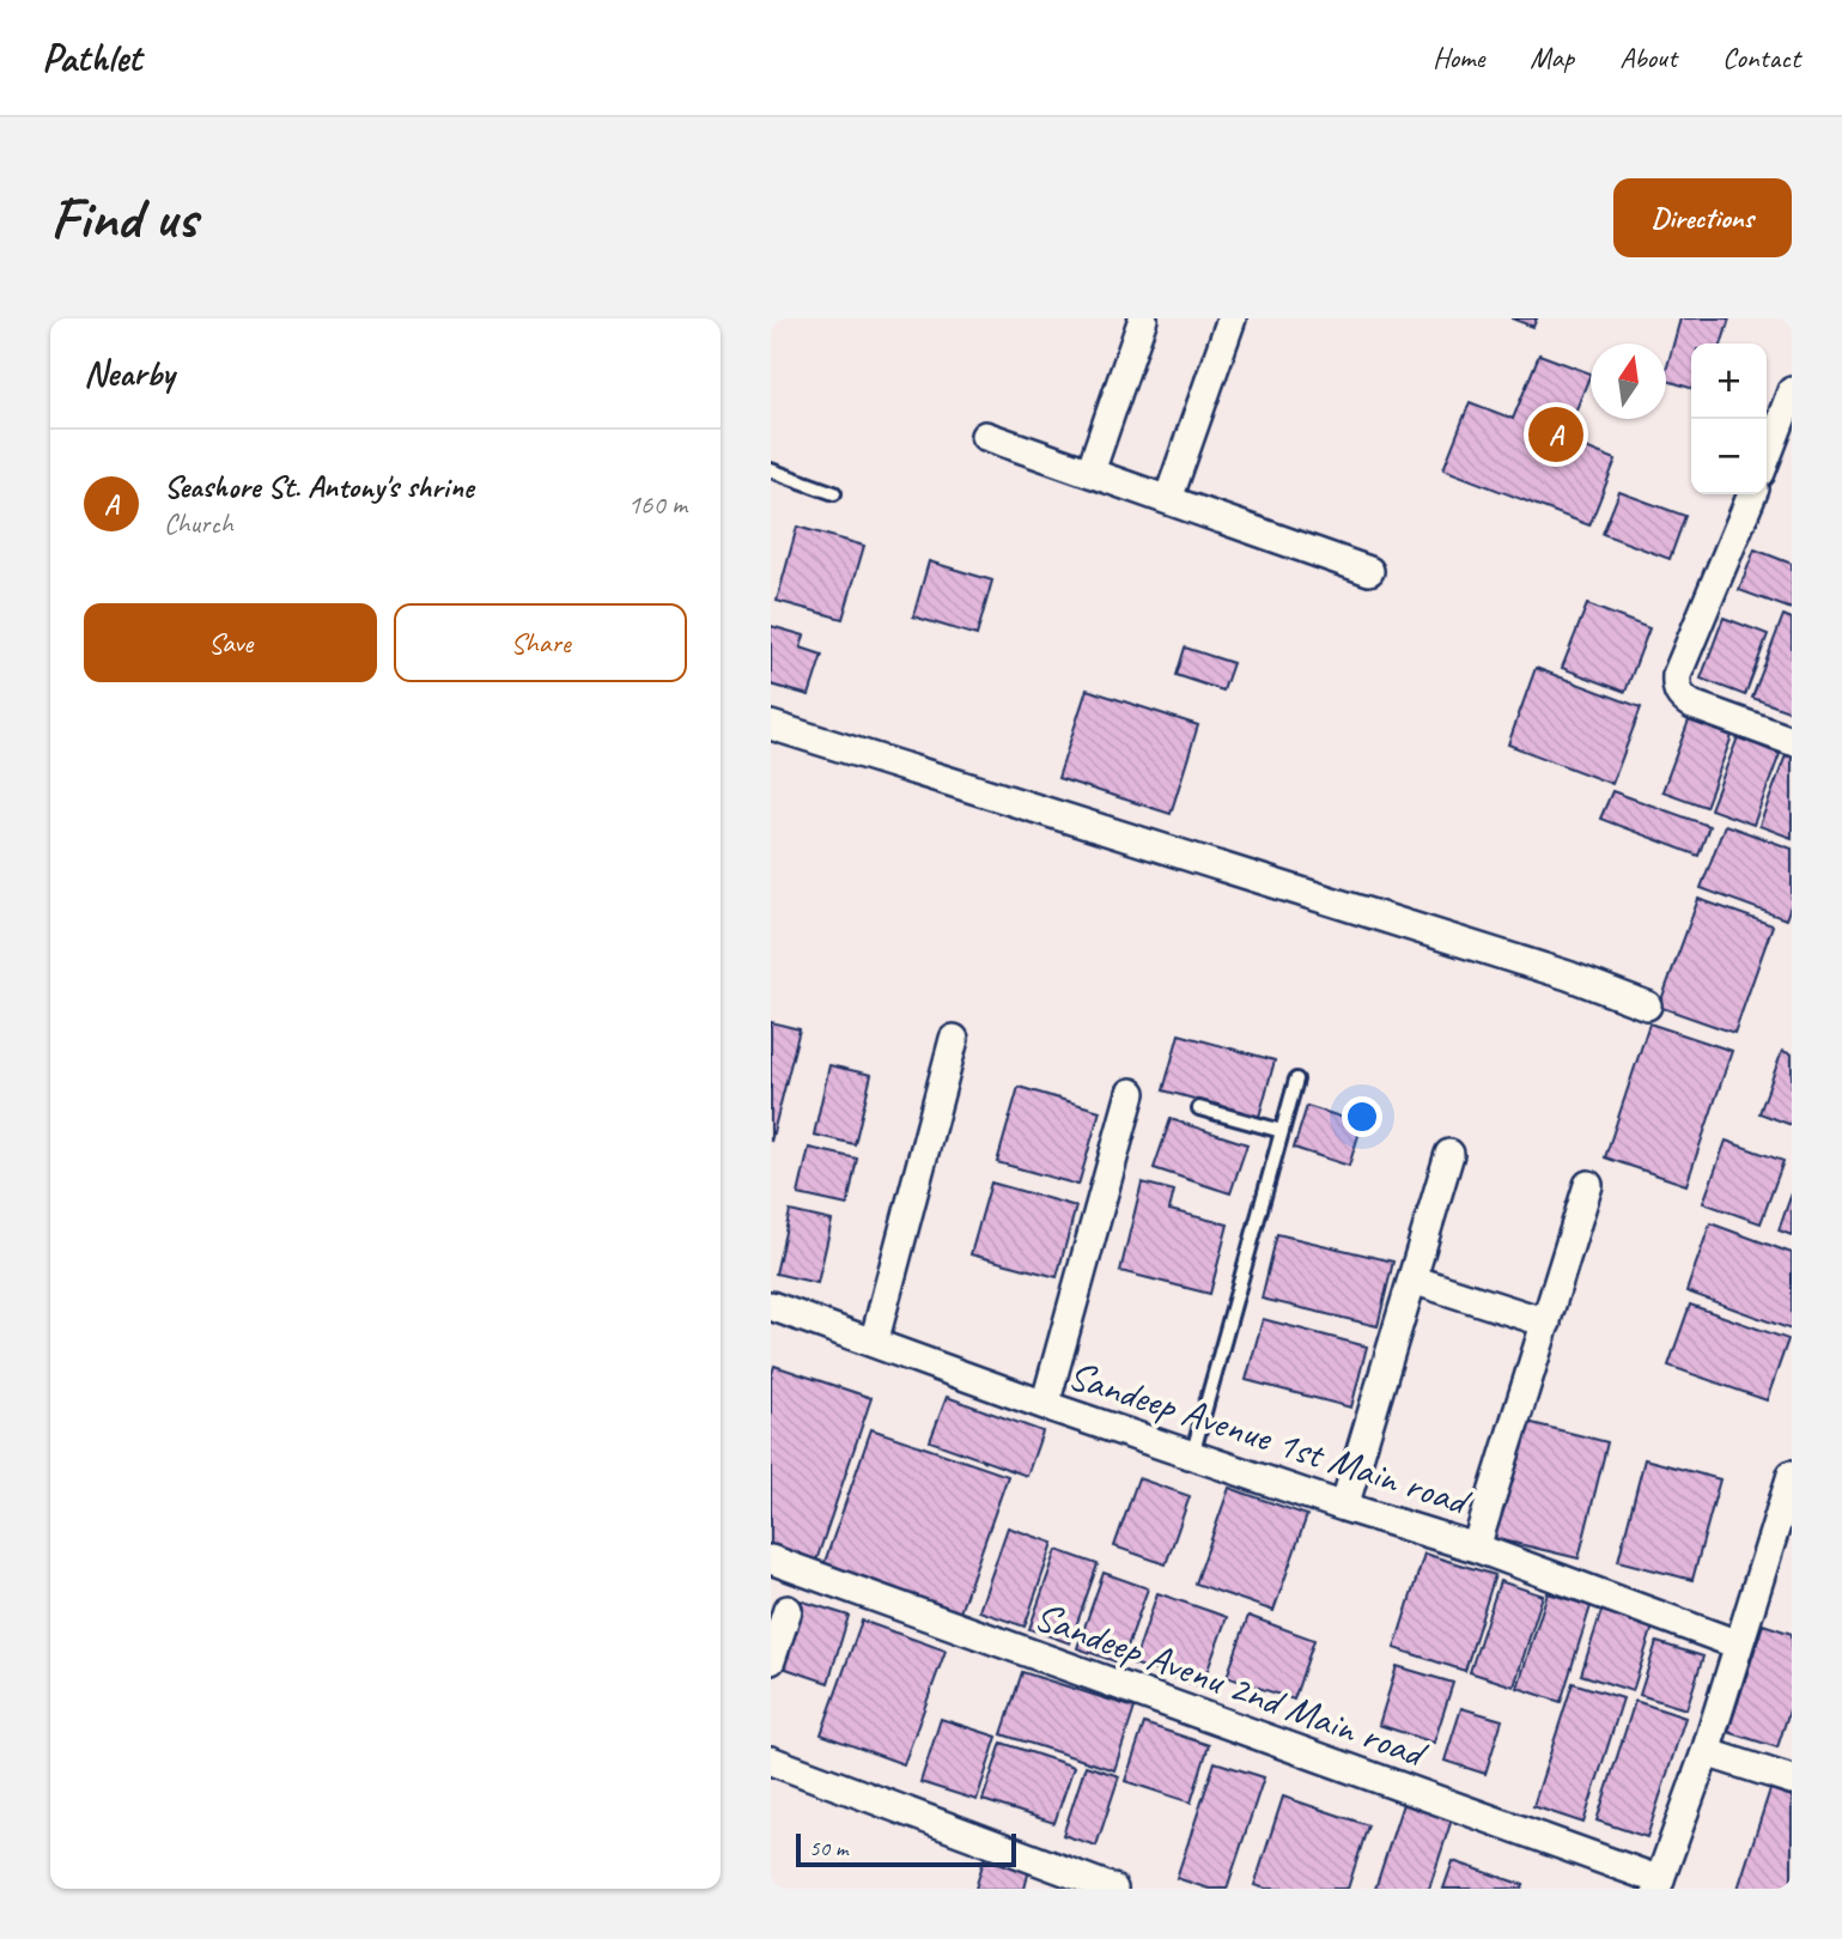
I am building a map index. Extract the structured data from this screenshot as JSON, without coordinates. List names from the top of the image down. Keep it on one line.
{"streets":{"street":["Sandeep Avenue 1st Main road","Sandeep Avenu 2nd Main road"]},"scale_bar":"50 m","north":"top","page":{"header":"Pathlet","nav":["Home","Map","About","Contact"],"buttons":["Directions",["Save","Share"]],"title":"Find us","heading":"Nearby","map_buttons":["+","−"],"pins":"A","list":[{"mark":"A","name":"Seashore St. Antony's shrine","note":"Church","value":"160 m"}],"scale":"50 m"}}
